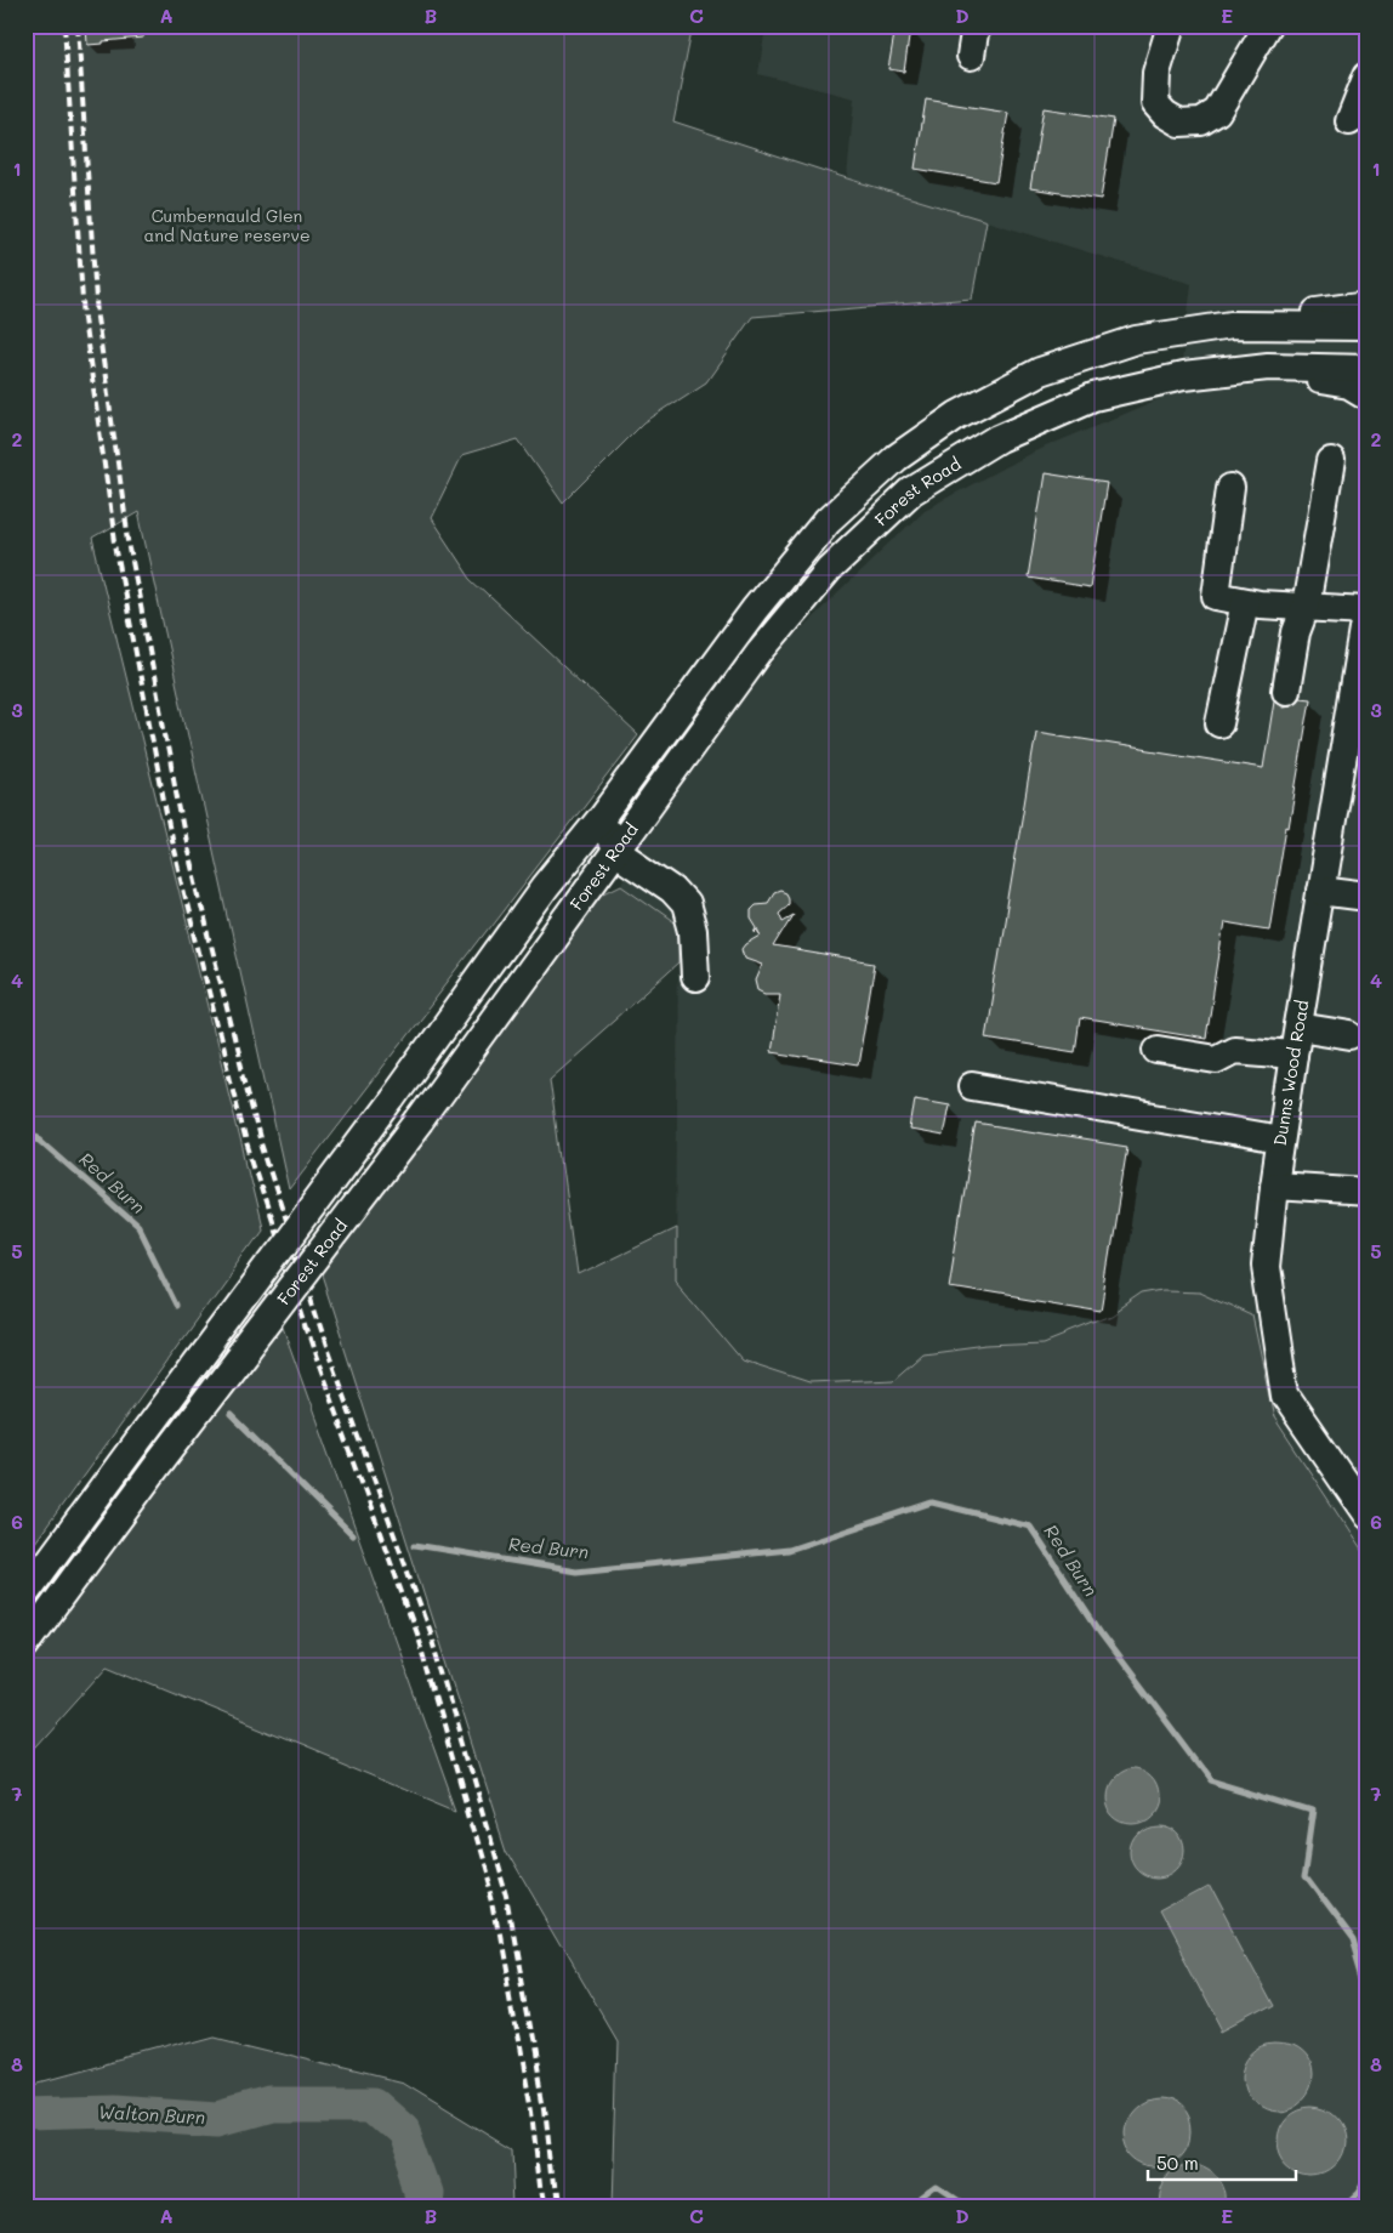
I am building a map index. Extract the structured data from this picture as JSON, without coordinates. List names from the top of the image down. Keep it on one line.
{"streets":{"street":["Forest Road","Dunns Wood Road"]},"water":["Red Burn","Walton Burn"],"parks":["Cumbernauld Glen and Nature reserve"],"scale_bar":"50 m","grid":{"columns":["A","B","C","D","E"],"rows":["1","2","3","4","5","6","7","8"]}}
